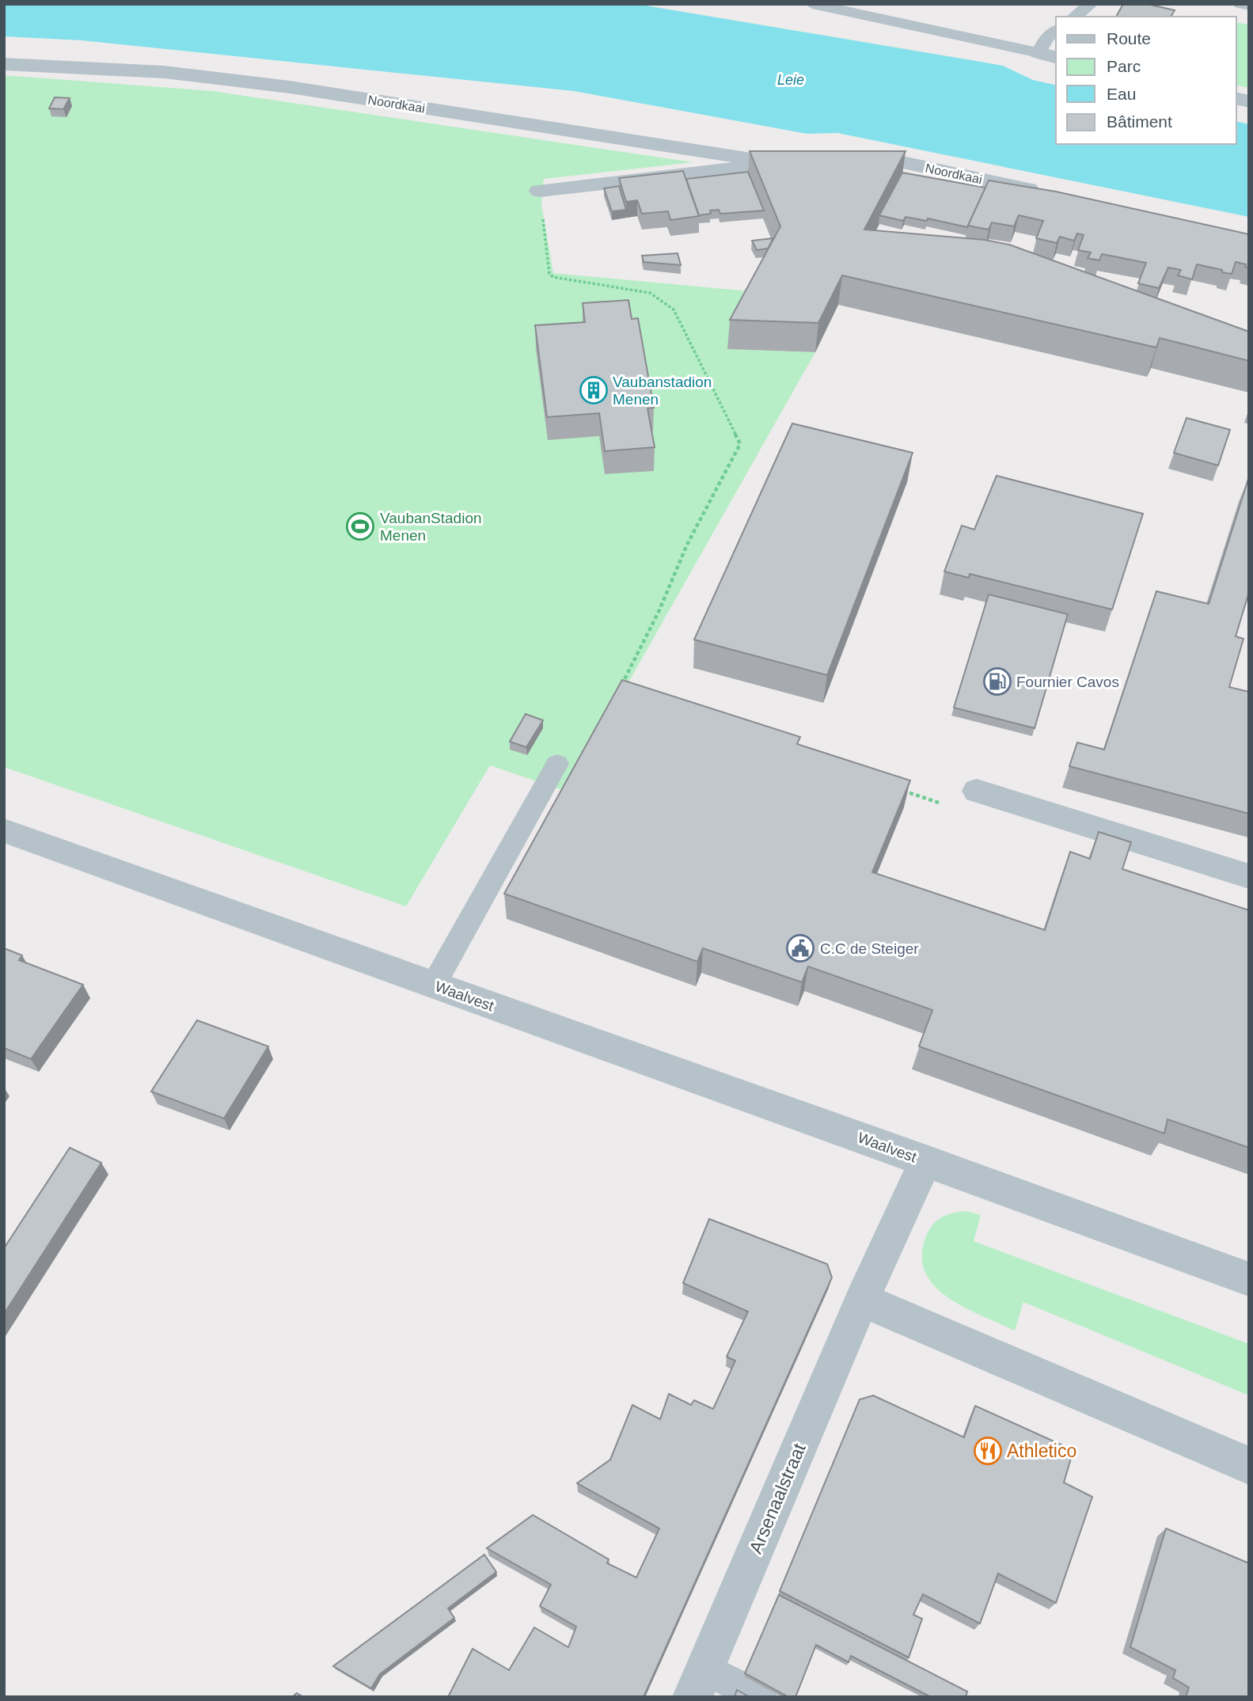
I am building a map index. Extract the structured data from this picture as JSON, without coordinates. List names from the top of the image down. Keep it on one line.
{"streets":{"street":["Noordkaai","Waalvest","Arsenaalstraat"]},"crossings":[["Waalvest","Arsenaalstraat"]],"water":["Leie"],"places":{"building":["Vaubanstadion Menen"],"sports":["VaubanStadion Menen"],"fuel station":["Fournier Cavos"],"public building":["C.C de Steiger"],"restaurant":["Athletico"]},"legend":["Route","Parc","Eau","Bâtiment"]}
